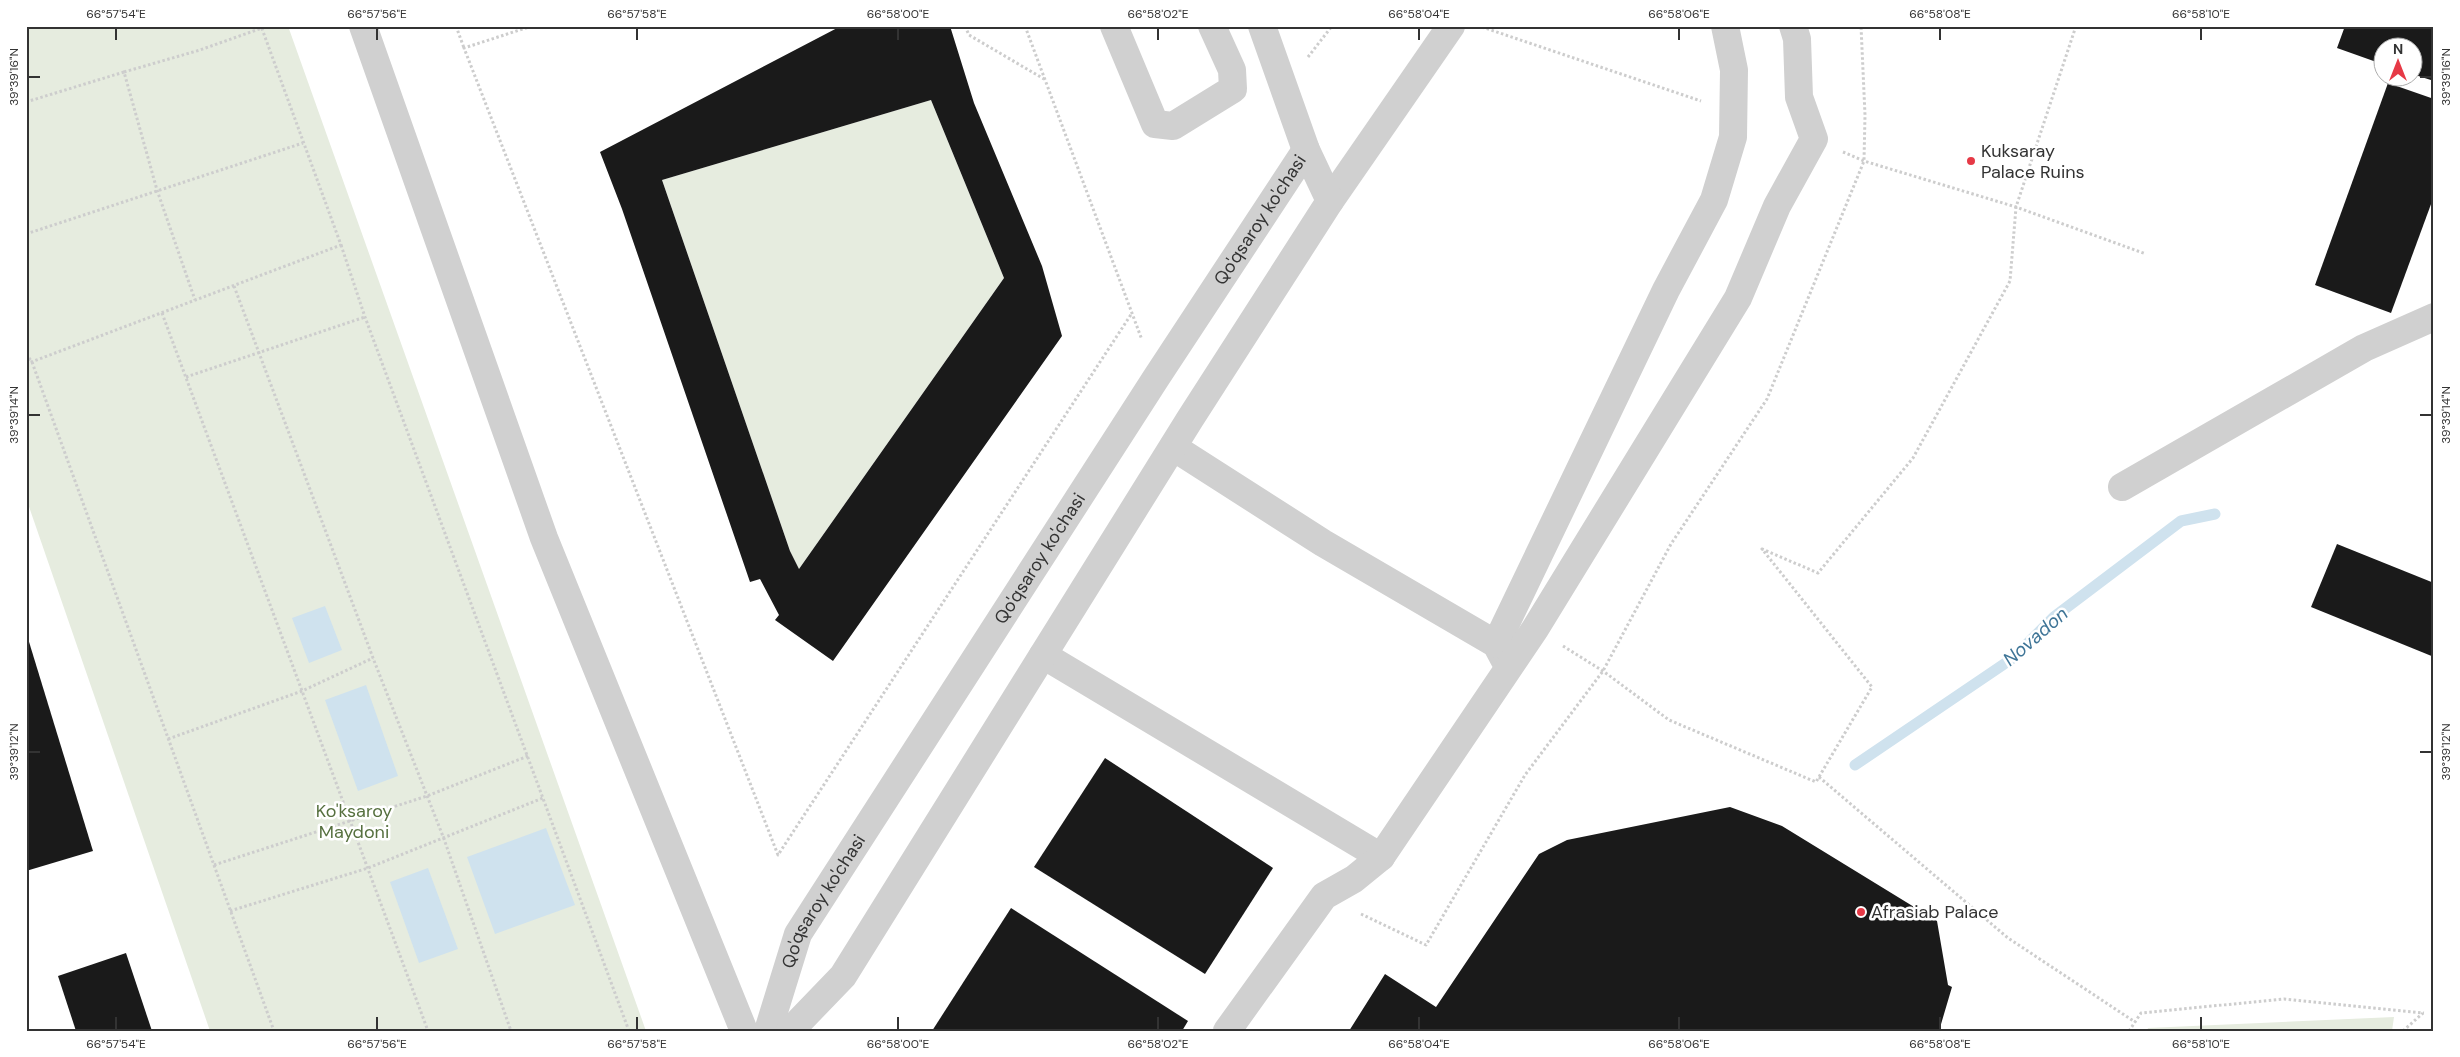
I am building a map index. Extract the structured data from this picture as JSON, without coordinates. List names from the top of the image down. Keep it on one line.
{"streets":{"street":["Qo'qsaroy ko'chasi"]},"water":["Novadon"],"parks":["Ko'ksaroy Maydoni"],"places":["Kuksaray Palace Ruins","Afrasiab Palace"],"north":"top","coordinates":["66°57'54\"E","66°57'56\"E","66°57'58\"E","66°58'00\"E","66°58'02\"E","66°58'04\"E","66°58'06\"E","66°58'08\"E","66°58'10\"E","39°39'16\"N","39°39'14\"N","39°39'12\"N"]}
